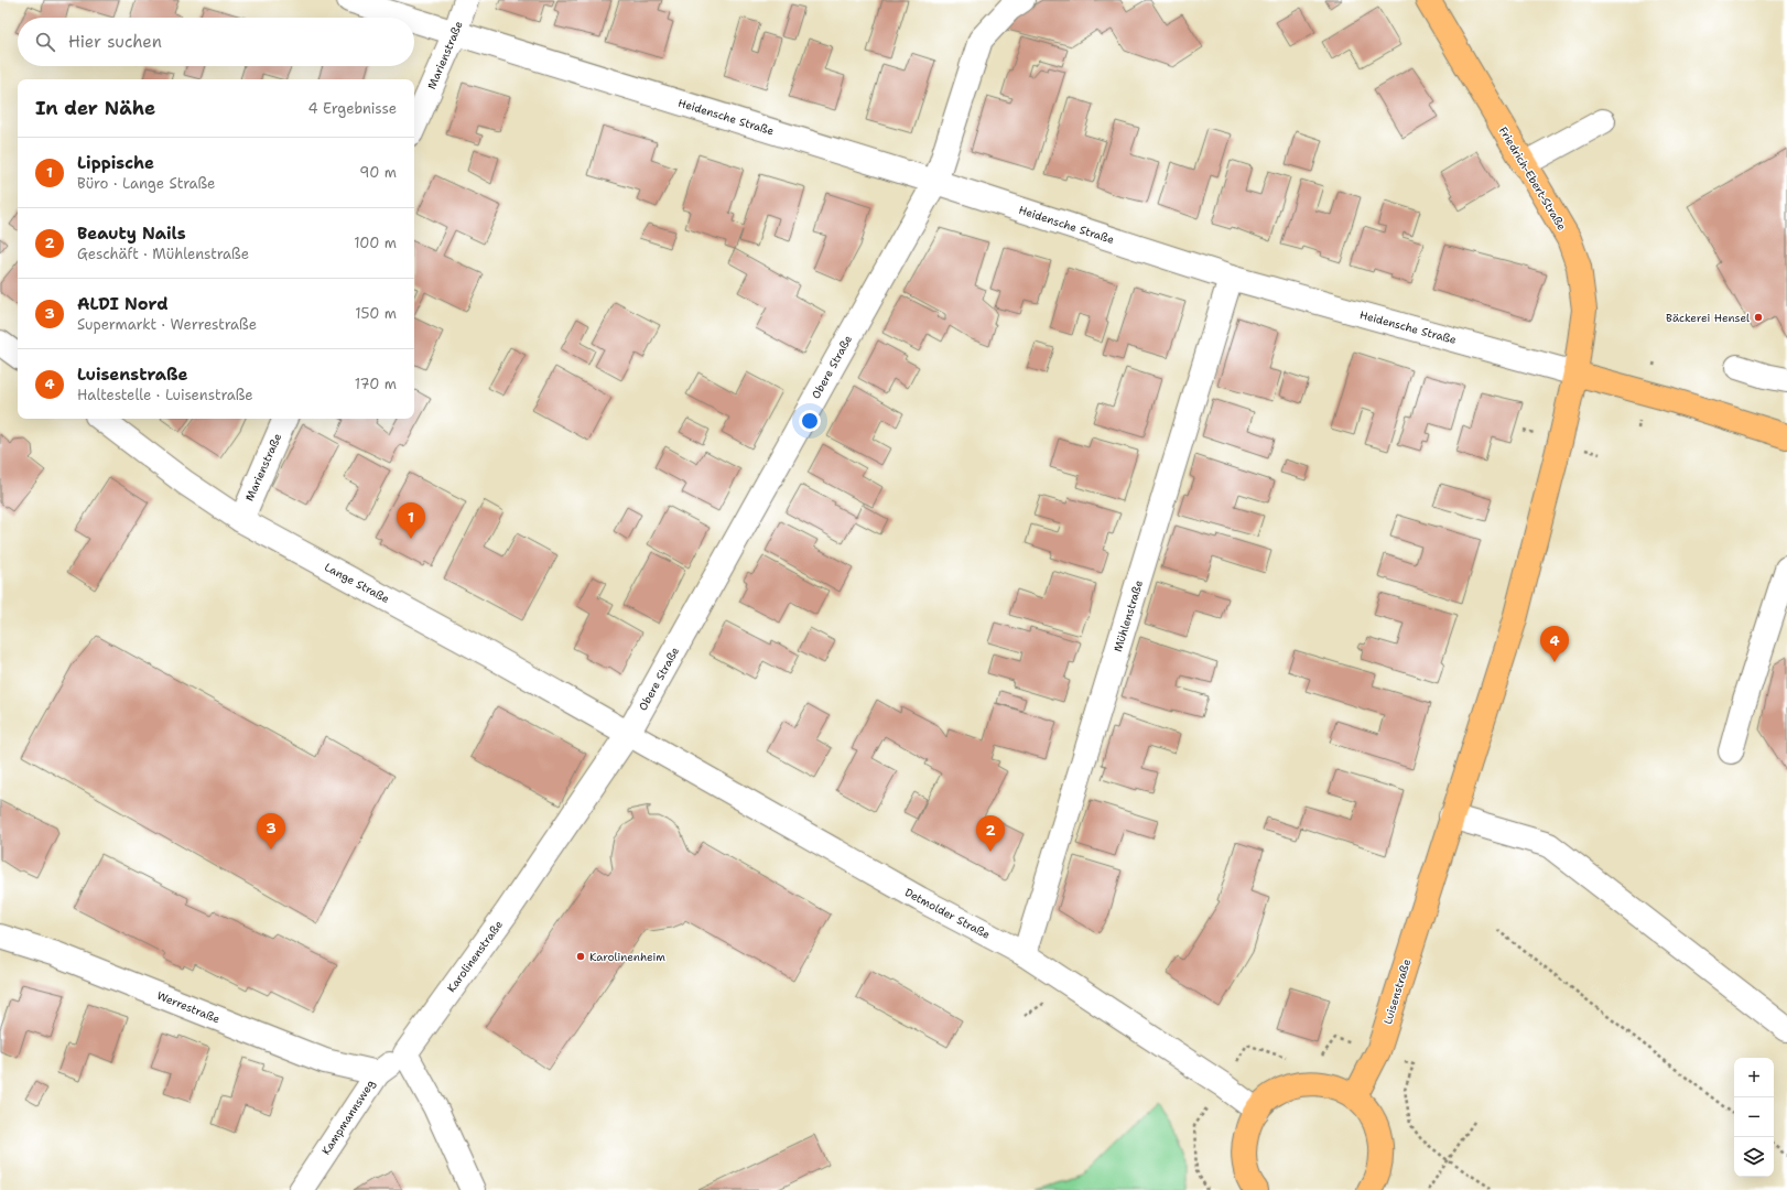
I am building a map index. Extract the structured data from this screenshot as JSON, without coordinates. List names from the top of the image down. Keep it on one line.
{"streets":{"main road":["Heidensche Straße","Friedrich-Ebert-Straße","Luisenstraße"],"street":["Marienstraße","Obere Straße","Lange Straße","Mühlenstraße","Detmolder Straße","Karolinenstraße","Werrestraße","Kampmannsweg"]},"crossings":[["Marienstraße","Heidensche Straße"],["Marienstraße","Lange Straße"],["Heidensche Straße","Friedrich-Ebert-Straße"],["Heidensche Straße","Obere Straße"],["Heidensche Straße","Mühlenstraße"],["Heidensche Straße","Luisenstraße"],["Friedrich-Ebert-Straße","Luisenstraße"],["Obere Straße","Lange Straße"],["Obere Straße","Detmolder Straße"],["Obere Straße","Karolinenstraße"],["Lange Straße","Detmolder Straße"],["Lange Straße","Karolinenstraße"],["Mühlenstraße","Detmolder Straße"],["Detmolder Straße","Karolinenstraße"],["Karolinenstraße","Kampmannsweg"],["Werrestraße","Kampmannsweg"]],"places":["Bäckerei Hensel","Karolinenheim"],"page":{"search":"Hier suchen","heading":["In der Nähe","4 Ergebnisse"],"list":[{"mark":"1","name":"Lippische","note":"Büro · Lange Straße","value":"90 m"},{"mark":"2","name":"Beauty Nails","note":"Geschäft · Mühlenstraße","value":"100 m"},{"mark":"3","name":"ALDI Nord","note":"Supermarkt · Werrestraße","value":"150 m"},{"mark":"4","name":"Luisenstraße","note":"Haltestelle · Luisenstraße","value":"170 m"}],"pins":["1","4","3","2"],"map_buttons":["+","−"]}}
